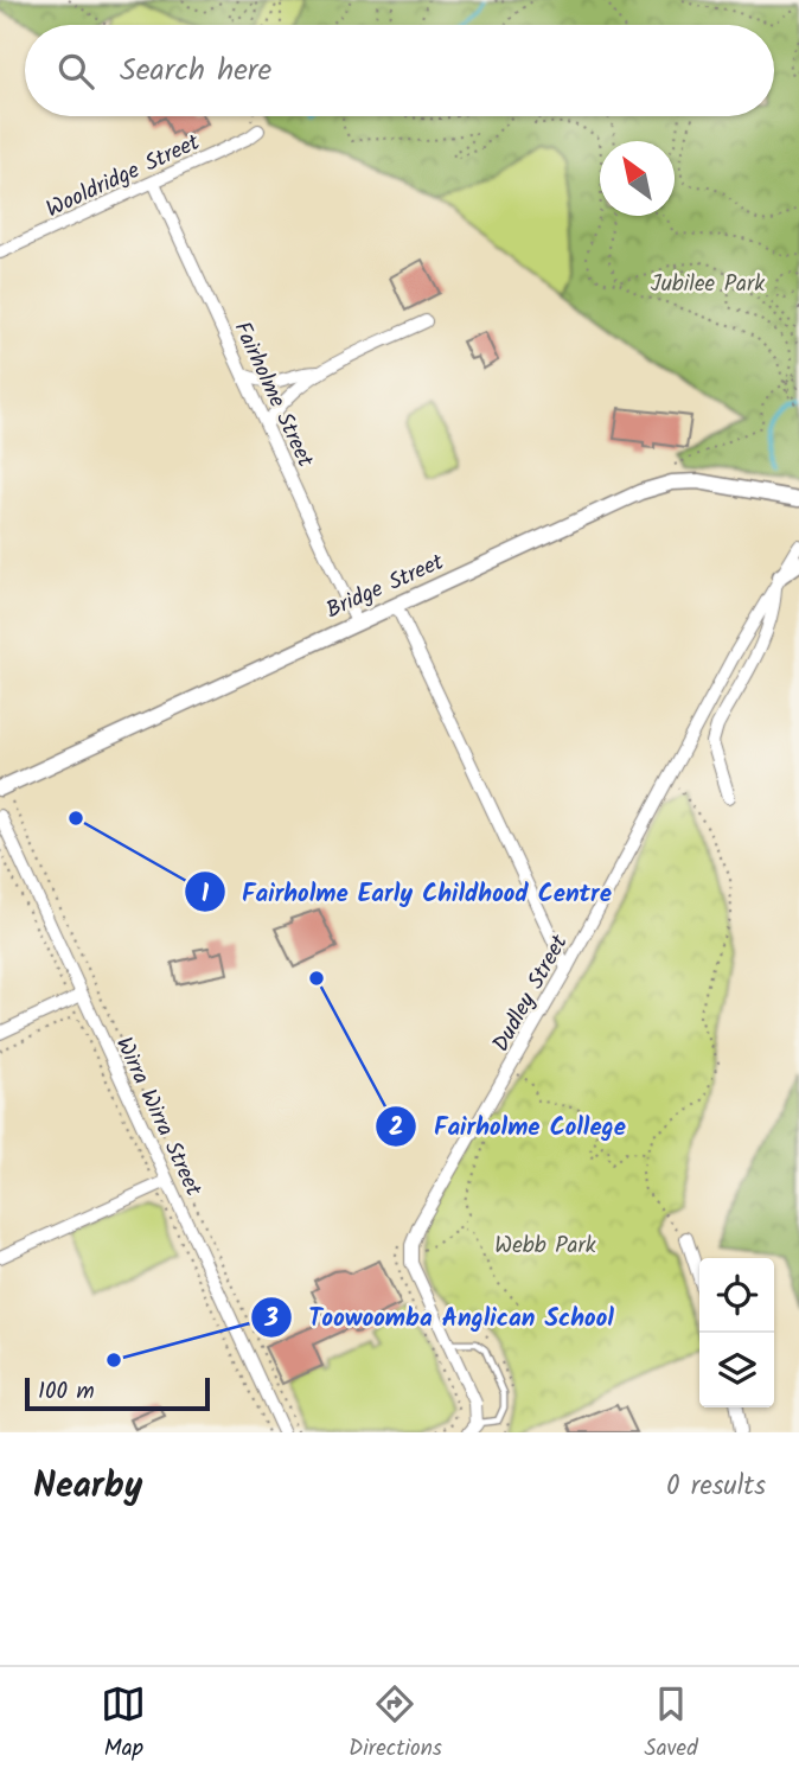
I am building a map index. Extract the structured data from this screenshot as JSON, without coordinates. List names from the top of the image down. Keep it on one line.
{"streets":{"street":["Wooldridge Street","Fairholme Street","Bridge Street","Dudley Street","Wirra Wirra Street"]},"crossings":[["Wooldridge Street","Fairholme Street"],["Fairholme Street","Bridge Street"]],"parks":["Jubilee Park","Webb Park"],"places":["Fairholme Early Childhood Centre","Fairholme College","Toowoomba Anglican School"],"scale_bar":"100 m","north":"top left","page":{"search":"Search here","scale":"100 m","heading":["Nearby","0 results"],"nav":["Map","Directions","Saved"]}}
